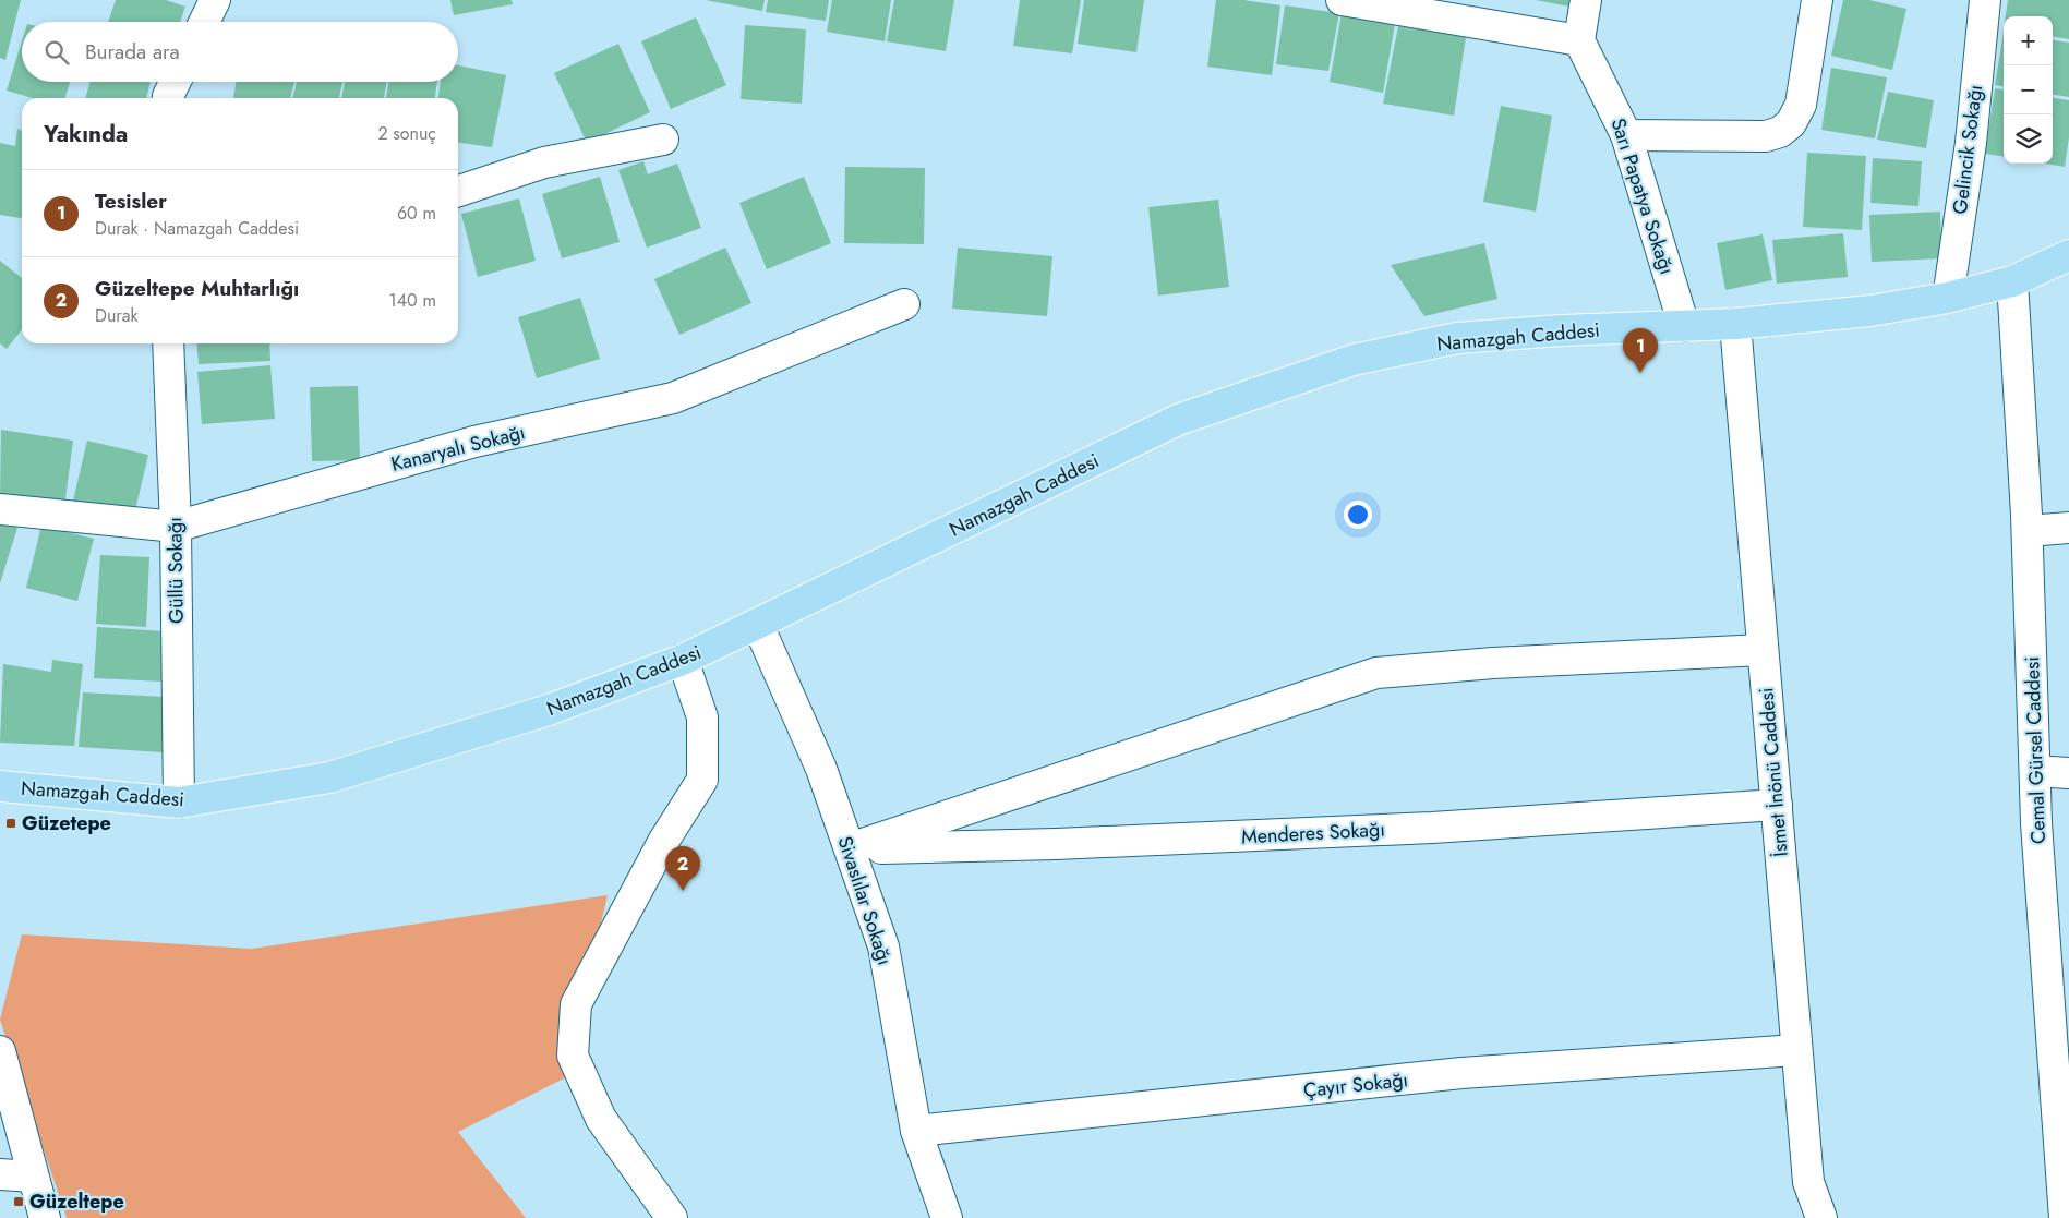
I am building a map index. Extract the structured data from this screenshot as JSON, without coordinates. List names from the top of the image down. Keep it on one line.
{"streets":{"main road":["Namazgah Caddesi"],"street":["Gelincik Sokağı","Sarı Papatya Sokağı","Kanaryalı Sokağı","Güllü Sokağı","Cemal Gürsel Caddesi","İsmet İnönü Caddesi","Menderes Sokağı","Sivaslılar Sokağı","Çayır Sokağı"]},"crossings":[["Gelincik Sokağı","Namazgah Caddesi"],["Sarı Papatya Sokağı","Namazgah Caddesi"],["Namazgah Caddesi","Güllü Sokağı"],["Namazgah Caddesi","Cemal Gürsel Caddesi"],["Namazgah Caddesi","İsmet İnönü Caddesi"],["Namazgah Caddesi","Sivaslılar Sokağı"],["Kanaryalı Sokağı","Güllü Sokağı"],["İsmet İnönü Caddesi","Menderes Sokağı"],["İsmet İnönü Caddesi","Çayır Sokağı"],["Menderes Sokağı","Sivaslılar Sokağı"],["Sivaslılar Sokağı","Çayır Sokağı"]],"places":{"transit":["Güzetepe","Güzeltepe"]},"page":{"map_buttons":["+","−"],"search":"Burada ara","heading":["Yakında","2 sonuç"],"list":[{"mark":"1","name":"Tesisler","note":"Durak · Namazgah Caddesi","value":"60 m"},{"mark":"2","name":"Güzeltepe Muhtarlığı","note":"Durak","value":"140 m"}],"pins":["1","2"]}}
